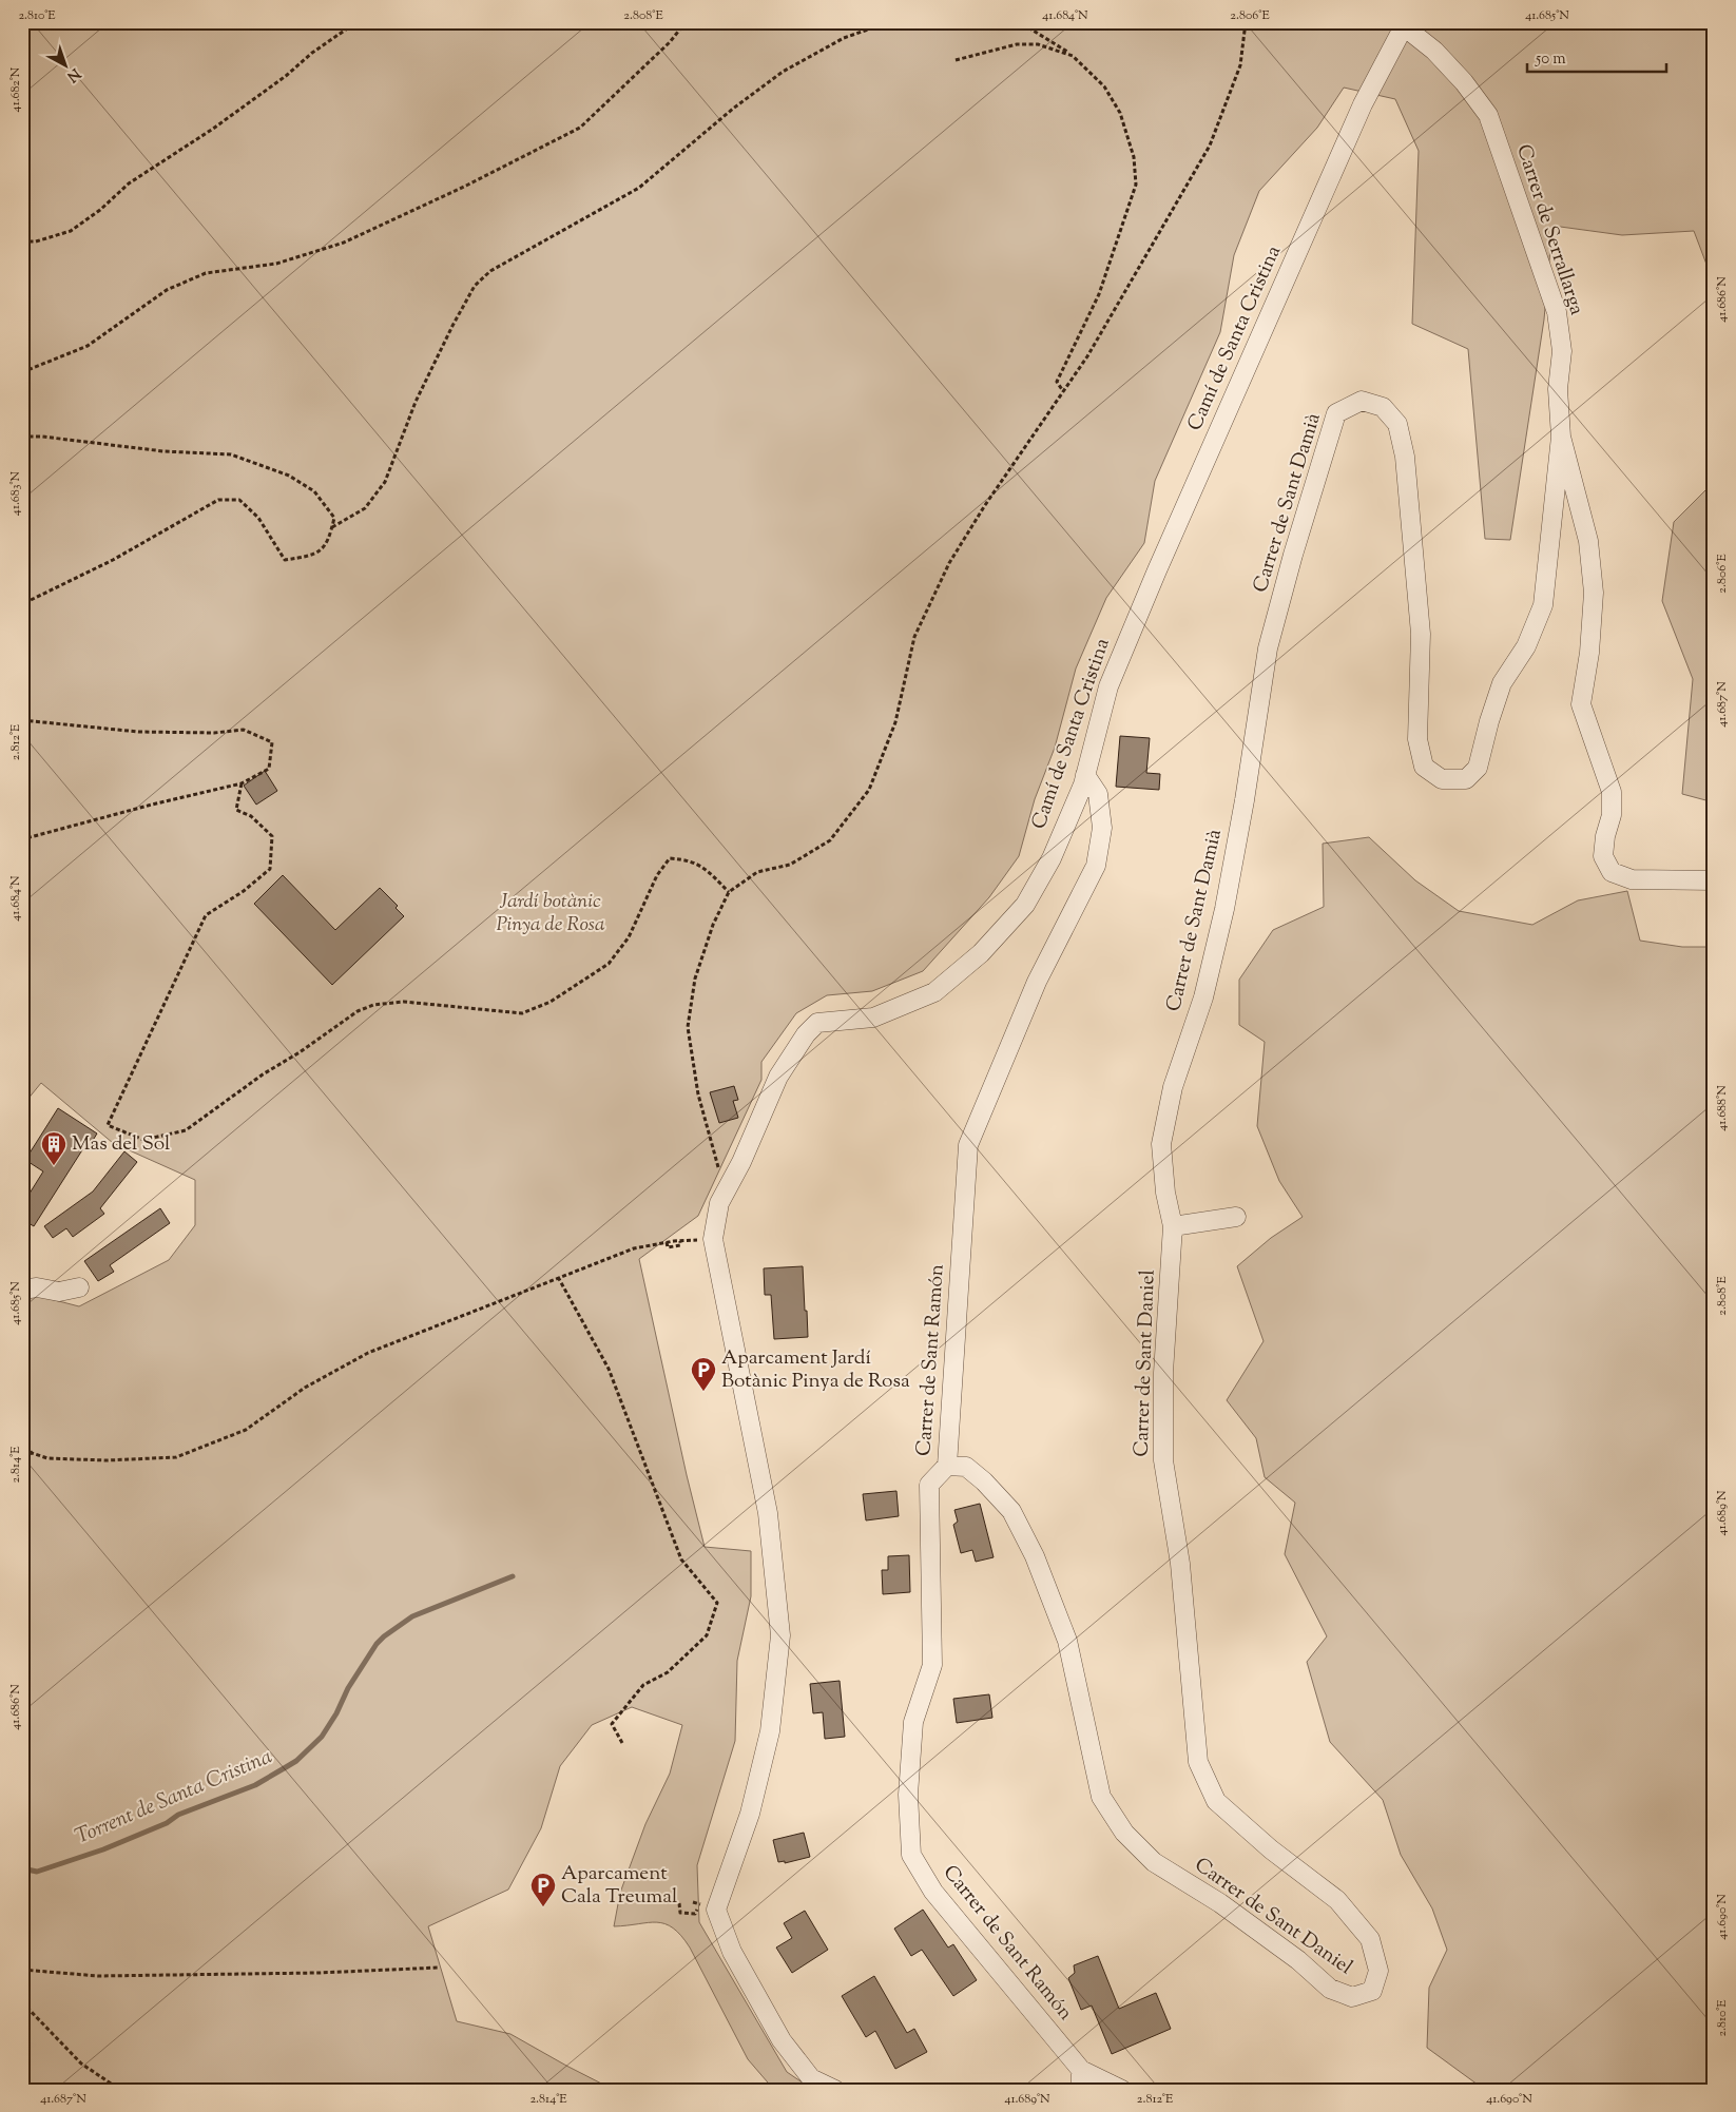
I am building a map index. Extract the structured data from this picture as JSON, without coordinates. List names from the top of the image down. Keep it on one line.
{"streets":{"street":["Carrer de Serrallarga","Camí de Santa Cristina","Carrer de Sant Damià","Carrer de Sant Ramón","Carrer de Sant Daniel"]},"crossings":[["Carrer de Serrallarga","Camí de Santa Cristina"],["Carrer de Serrallarga","Carrer de Sant Damià"],["Camí de Santa Cristina","Carrer de Sant Ramón"],["Carrer de Sant Damià","Carrer de Sant Daniel"],["Carrer de Sant Ramón","Carrer de Sant Daniel"]],"water":["Torrent de Santa Cristina"],"parks":["Jardí botànic Pinya de Rosa"],"places":{"building":["Mas del Sol"],"parking":["Aparcament Jardí Botànic Pinya de Rosa","Aparcament Cala Treumal"]},"scale_bar":"50 m","north":"bottom right","coordinates":["2.810°E","2.808°E","41.684°N","2.806°E","41.685°N","41.682°N","41.686°N","41.683°N","41.687°N","2.812°E","41.688°N","2.814°E","41.689°N","41.690°N"]}
